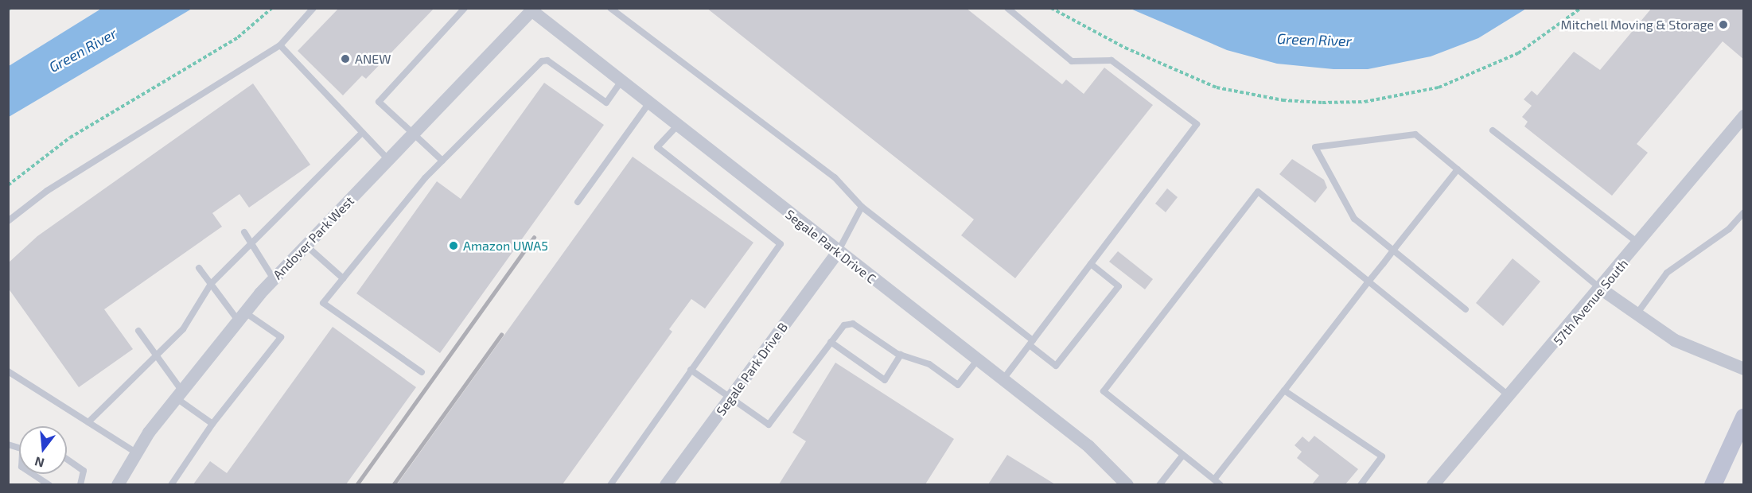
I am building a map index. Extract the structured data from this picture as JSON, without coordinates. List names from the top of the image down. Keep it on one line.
{"streets":{"street":["Andover Park West","Segale Park Drive C","57th Avenue South","Segale Park Drive B"]},"crossings":[["Andover Park West","Segale Park Drive C"],["Segale Park Drive C","Segale Park Drive B"]],"water":["Green River"],"places":["Mitchell Moving & Storage","ANEW","Amazon UWA5"],"north":"bottom"}
